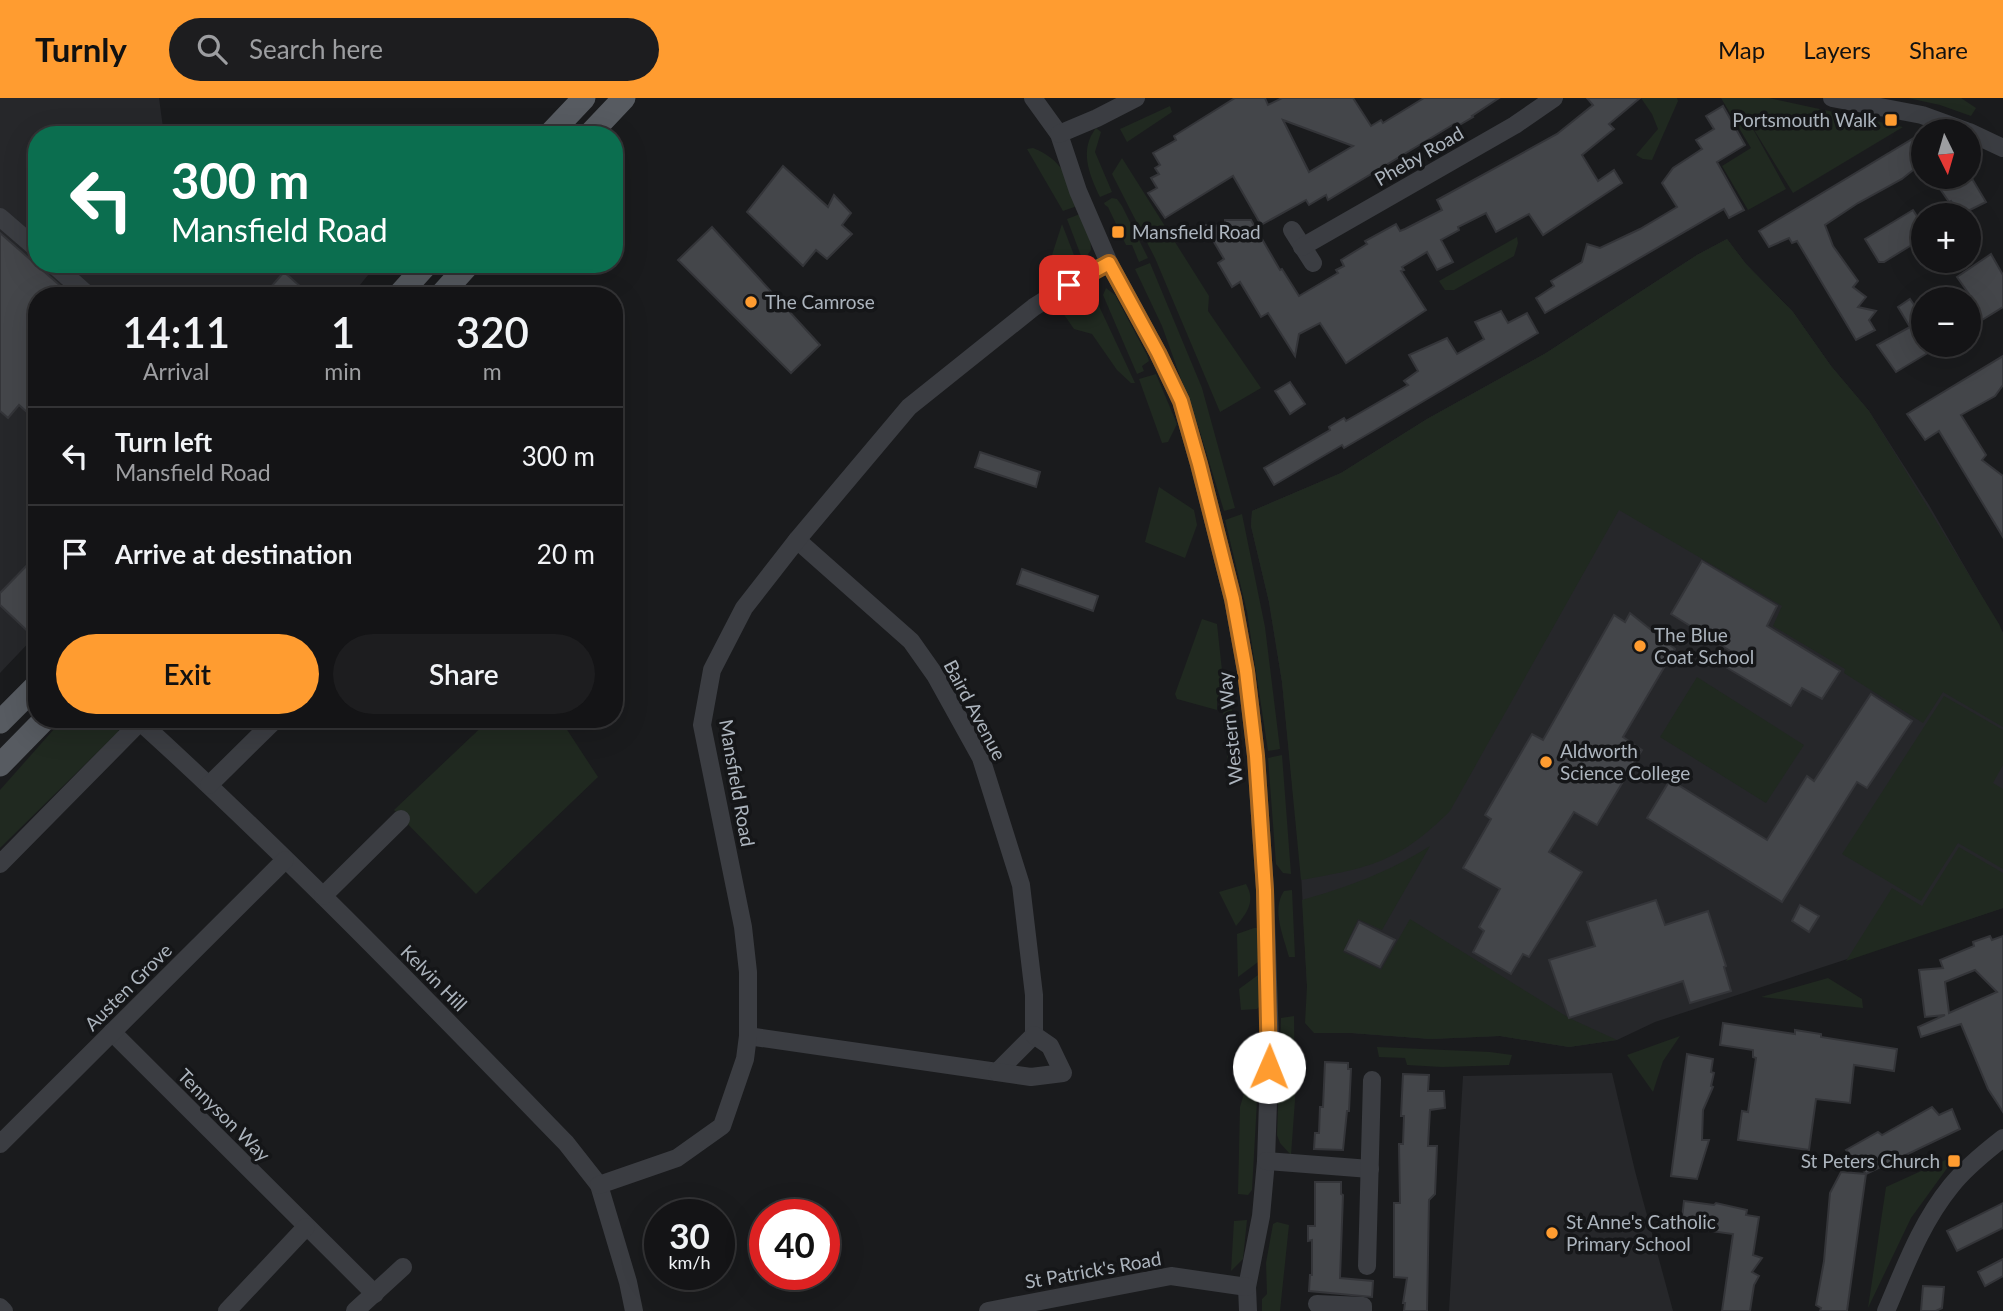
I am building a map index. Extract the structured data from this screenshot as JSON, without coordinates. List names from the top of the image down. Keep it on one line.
{"streets":{"street":["Pheby Road","Baird Avenue","Western Way","Mansfield Road","Kelvin Hill","Austen Grove","Tennyson Way","St Patrick's Road"]},"crossings":[["Baird Avenue","Mansfield Road"],["Western Way","Mansfield Road"],["Western Way","St Patrick's Road"],["Mansfield Road","Kelvin Hill"],["Kelvin Hill","Austen Grove"],["Austen Grove","Tennyson Way"]],"places":{"transit":["Portsmouth Walk","Mansfield Road","St Peters Church"],"other":["The Camrose","The Blue Coat School","Aldworth Science College","St Anne's Catholic Primary School"]},"north":"bottom","page":{"header":"Turnly","search":"Search here","nav":["Map","Layers","Share"],"map_buttons":["+","−"],"turn":["300 m","Mansfield Road"],"eta":["14:11","Arrival","1","min","320","m"],"list":[{"name":"Turn left","note":"Mansfield Road","value":"300 m"},{"name":"Arrive at destination","value":"20 m"}],"buttons":["Exit","Share"],"speed":"30 km/h","limit":"40"}}
